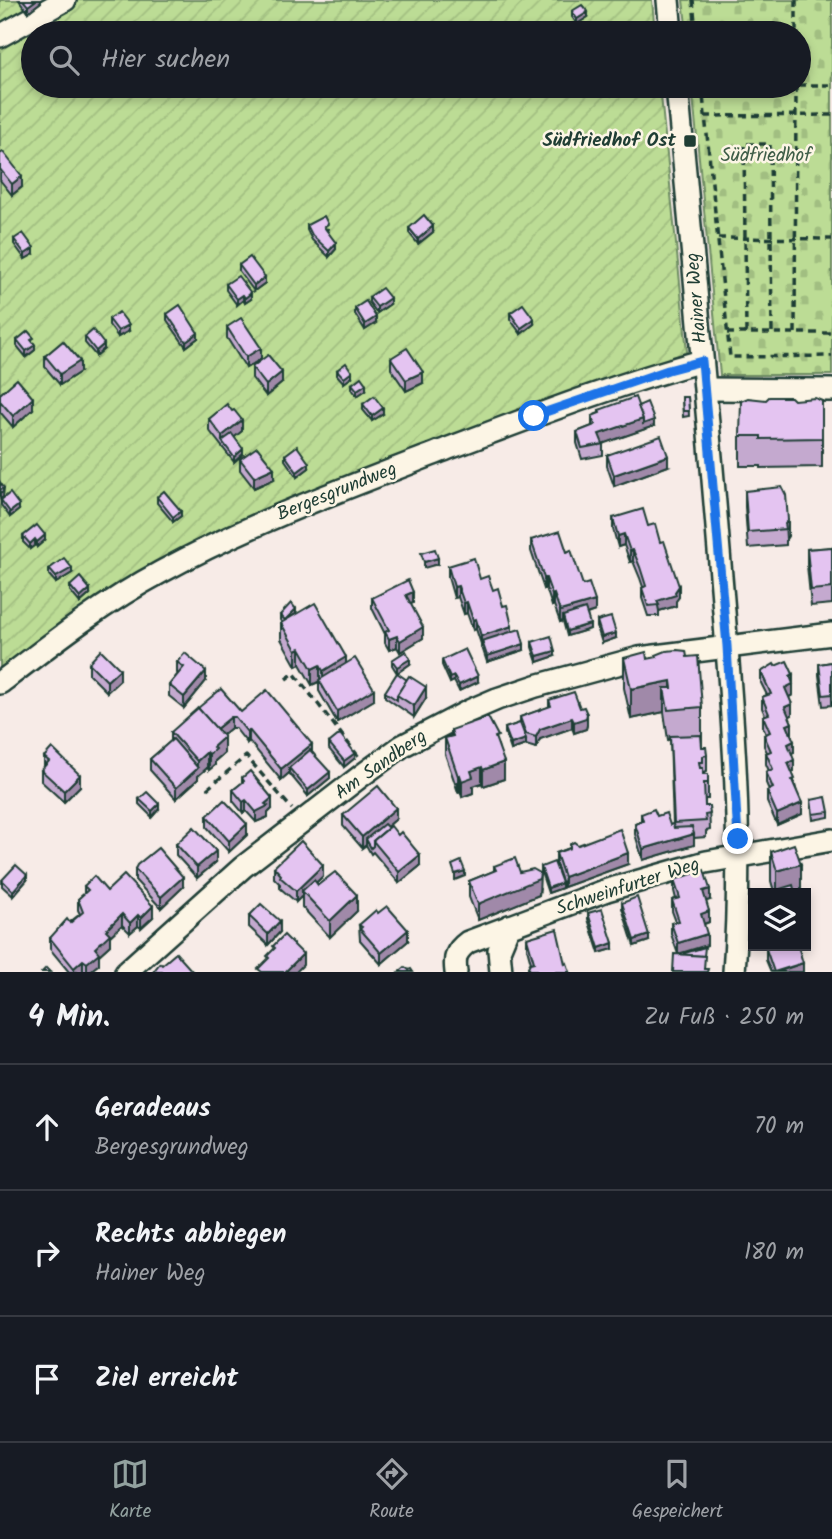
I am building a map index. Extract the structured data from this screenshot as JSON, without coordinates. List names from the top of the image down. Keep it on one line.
{"streets":{"street":["Hainer Weg","Bergesgrundweg","Am Sandberg","Schweinfurter Weg"]},"crossings":[["Hainer Weg","Bergesgrundweg"],["Hainer Weg","Am Sandberg"],["Hainer Weg","Schweinfurter Weg"]],"parks":["Südfriedhof"],"places":{"transit":["Südfriedhof Ost"]},"page":{"search":"Hier suchen","heading":["4 Min.","Zu Fuß · 250 m"],"list":[["Geradeaus","Bergesgrundweg","70 m"],["Rechts abbiegen","Hainer Weg","180 m"],"Ziel erreicht"],"nav":["Karte","Route","Gespeichert"]}}
